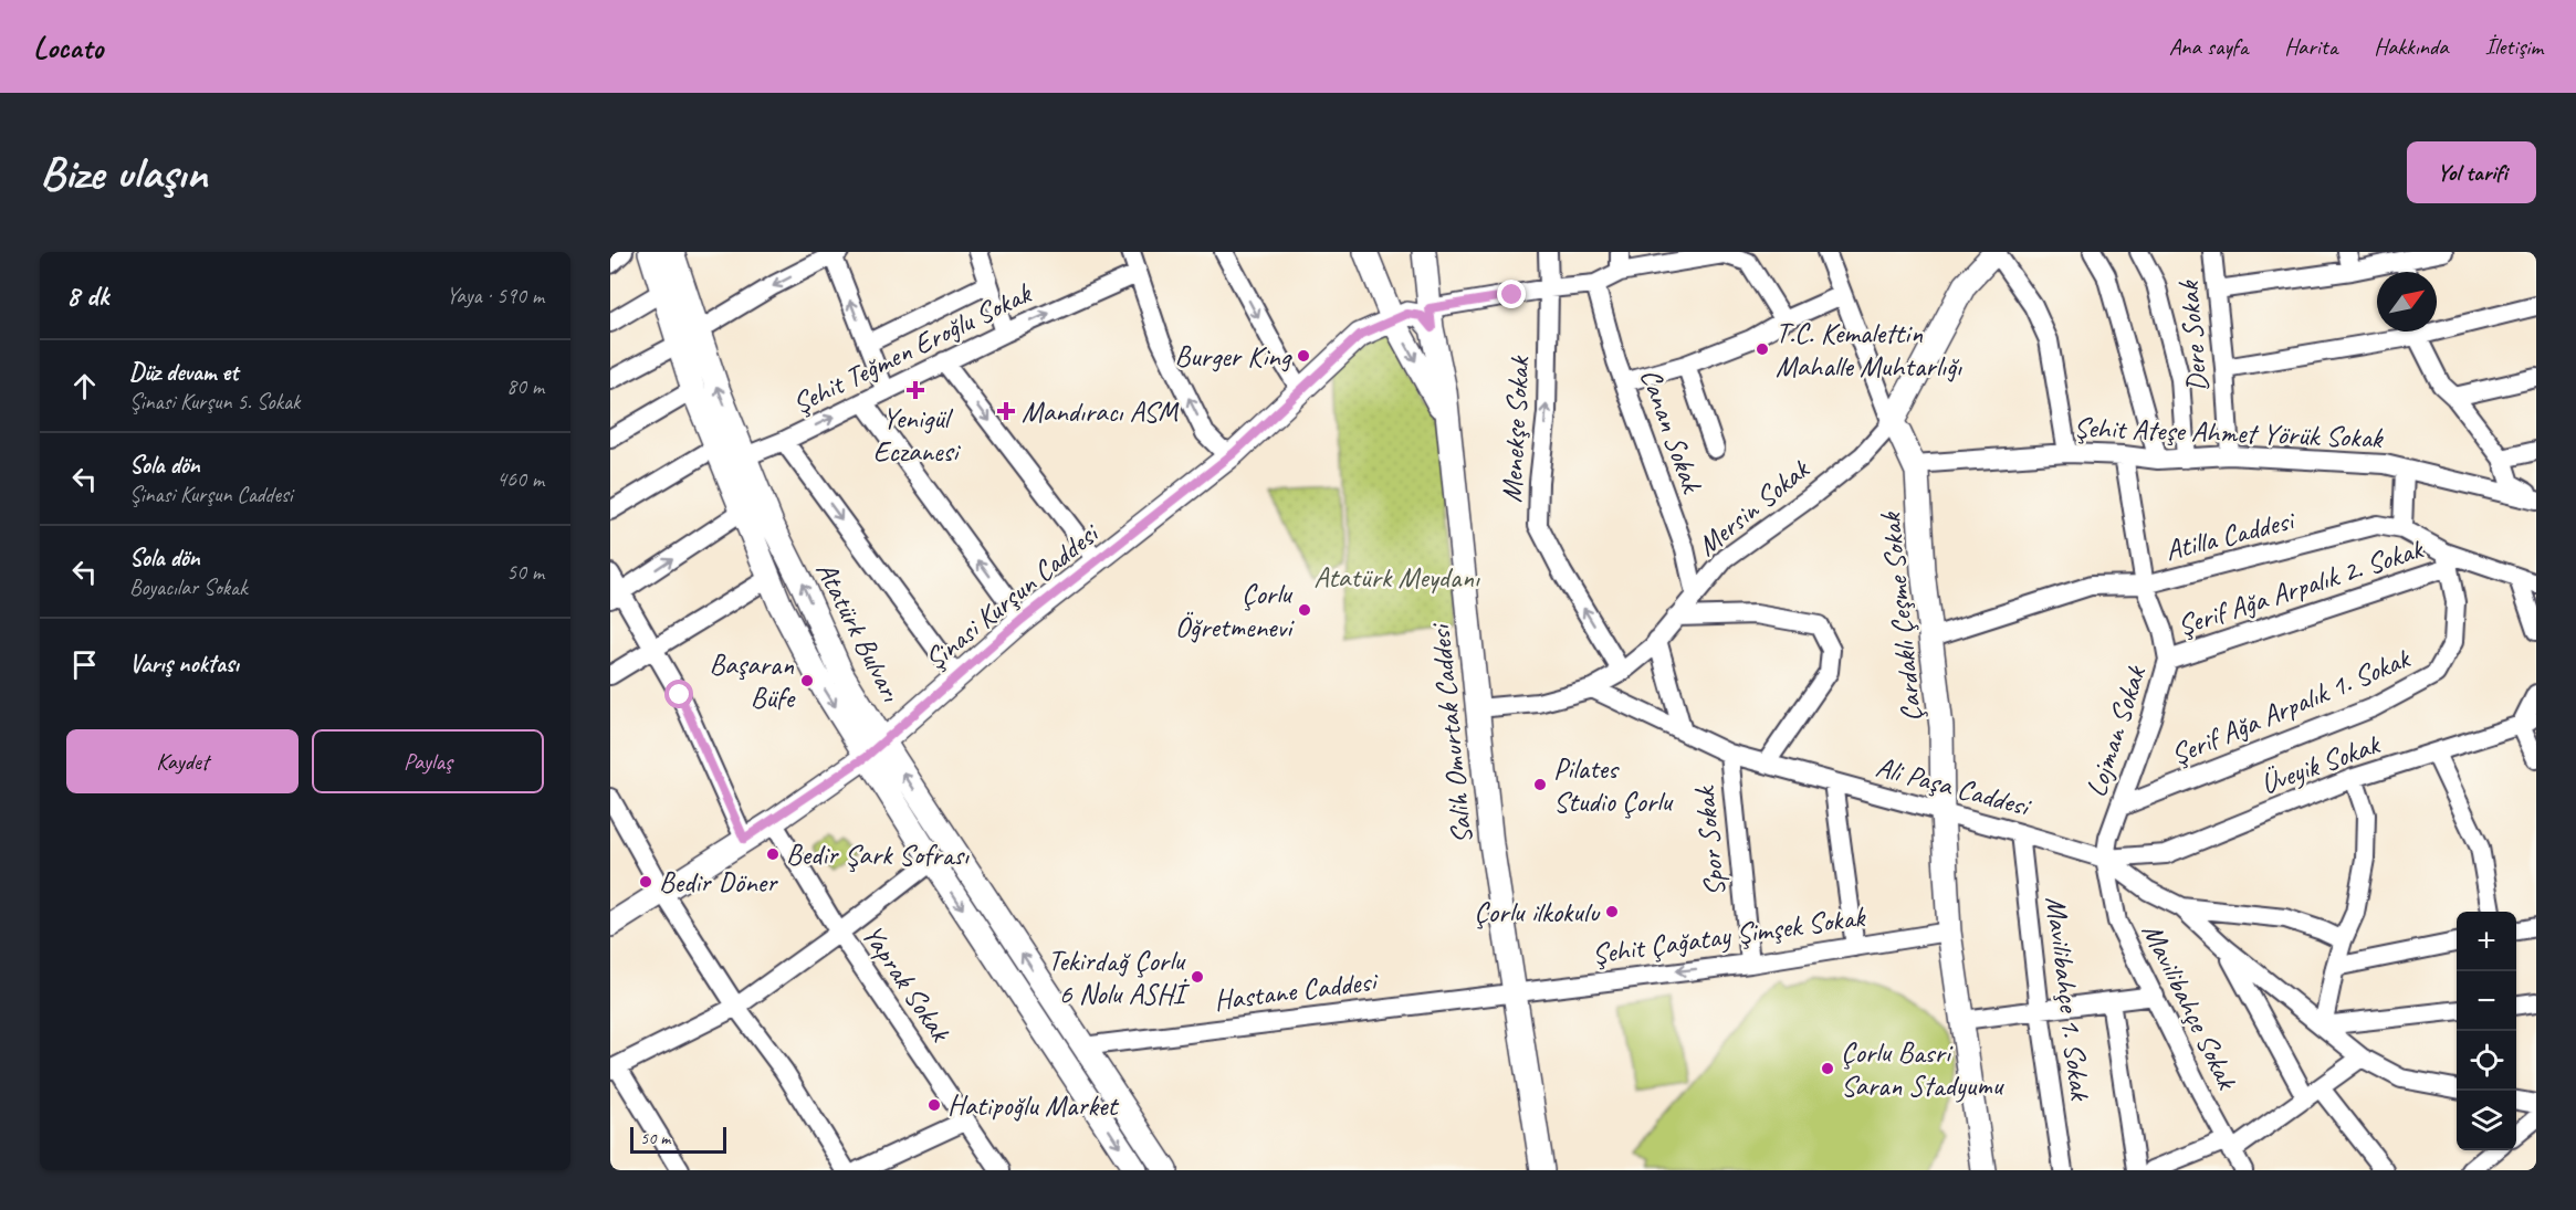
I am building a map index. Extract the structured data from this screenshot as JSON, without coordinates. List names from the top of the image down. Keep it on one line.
{"streets":{"main road":["Şinasi Kurşun Caddesi","Çardaklı Çeşme Sokak","Atatürk Bulvarı","Salih Omurtak Caddesi"],"street":["Dere Sokak","Şehit Teğmen Eroğlu Sokak","Menekşe Sokak","Canan Sokak","Şehit Ateşe Ahmet Yörük Sokak","Mersin Sokak","Atilla Caddesi","Şerif Ağa Arpalık 2. Sokak","Şerif Ağa Arpalık 1. Sokak","Lojman Sokak","Üveyik Sokak","Ali Paşa Caddesi","Spor Sokak","Şehit Çağatay Şimşek Sokak","Yaprak Sokak","Hastane Caddesi","Mavilibahçe 1. Sokak","Mavilibahçe Sokak"]},"crossings":[["Dere Sokak","Şehit Ateşe Ahmet Yörük Sokak"],["Şehit Teğmen Eroğlu Sokak","Atatürk Bulvarı"],["Menekşe Sokak","Mersin Sokak"],["Canan Sokak","Mersin Sokak"],["Şehit Ateşe Ahmet Yörük Sokak","Çardaklı Çeşme Sokak"],["Şehit Ateşe Ahmet Yörük Sokak","Lojman Sokak"],["Mersin Sokak","Çardaklı Çeşme Sokak"],["Mersin Sokak","Ali Paşa Caddesi"],["Mersin Sokak","Spor Sokak"],["Atilla Caddesi","Şerif Ağa Arpalık 2. Sokak"],["Atilla Caddesi","Çardaklı Çeşme Sokak"],["Atilla Caddesi","Şerif Ağa Arpalık 1. Sokak"],["Atilla Caddesi","Lojman Sokak"],["Şerif Ağa Arpalık 2. Sokak","Şerif Ağa Arpalık 1. Sokak"],["Şerif Ağa Arpalık 2. Sokak","Lojman Sokak"],["Şinasi Kurşun Caddesi","Atatürk Bulvarı"],["Şinasi Kurşun Caddesi","Salih Omurtak Caddesi"],["Şinasi Kurşun Caddesi","Yaprak Sokak"],["Çardaklı Çeşme Sokak","Ali Paşa Caddesi"],["Çardaklı Çeşme Sokak","Şehit Çağatay Şimşek Sokak"],["Atatürk Bulvarı","Hastane Caddesi"],["Şerif Ağa Arpalık 1. Sokak","Lojman Sokak"],["Lojman Sokak","Üveyik Sokak"],["Lojman Sokak","Ali Paşa Caddesi"],["Lojman Sokak","Mavilibahçe Sokak"],["Salih Omurtak Caddesi","Şehit Çağatay Şimşek Sokak"],["Salih Omurtak Caddesi","Hastane Caddesi"],["Üveyik Sokak","Ali Paşa Caddesi"],["Üveyik Sokak","Mavilibahçe Sokak"],["Ali Paşa Caddesi","Spor Sokak"],["Ali Paşa Caddesi","Mavilibahçe 1. Sokak"],["Ali Paşa Caddesi","Mavilibahçe Sokak"],["Spor Sokak","Şehit Çağatay Şimşek Sokak"],["Şehit Çağatay Şimşek Sokak","Hastane Caddesi"]],"one_way":["Menekşe Sokak","Şehit Çağatay Şimşek Sokak"],"parks":["Atatürk Meydanı"],"places":{"other":["T.C. Kemalettin Mahalle Muhtarlığı","Burger King","Çorlu Öğretmenevi","Başaran Büfe","Pilates Studio Çorlu","Bedir Şark Sofrası","Bedir Döner","Çorlu ilkokulu","Tekirdağ Çorlu 6 Nolu ASHİ","Çorlu Basri Saran Stadyumu","Hatipoğlu Market"],"health":["Yenigül Eczanesi","Mandıracı ASM"]},"scale_bar":"50 m","north":"top right","page":{"header":"Locato","nav":["Ana sayfa","Harita","Hakkında","İletişim"],"buttons":["Yol tarifi",["Kaydet","Paylaş"]],"title":"Bize ulaşın","heading":["8 dk","Yaya · 590 m"],"list":[["Düz devam et","Şinasi Kurşun 5. Sokak","80 m"],["Sola dön","Şinasi Kurşun Caddesi","460 m"],["Sola dön","Boyacılar Sokak","50 m"],"Varış noktası"],"map_buttons":["+","−"],"scale":"50 m"}}
